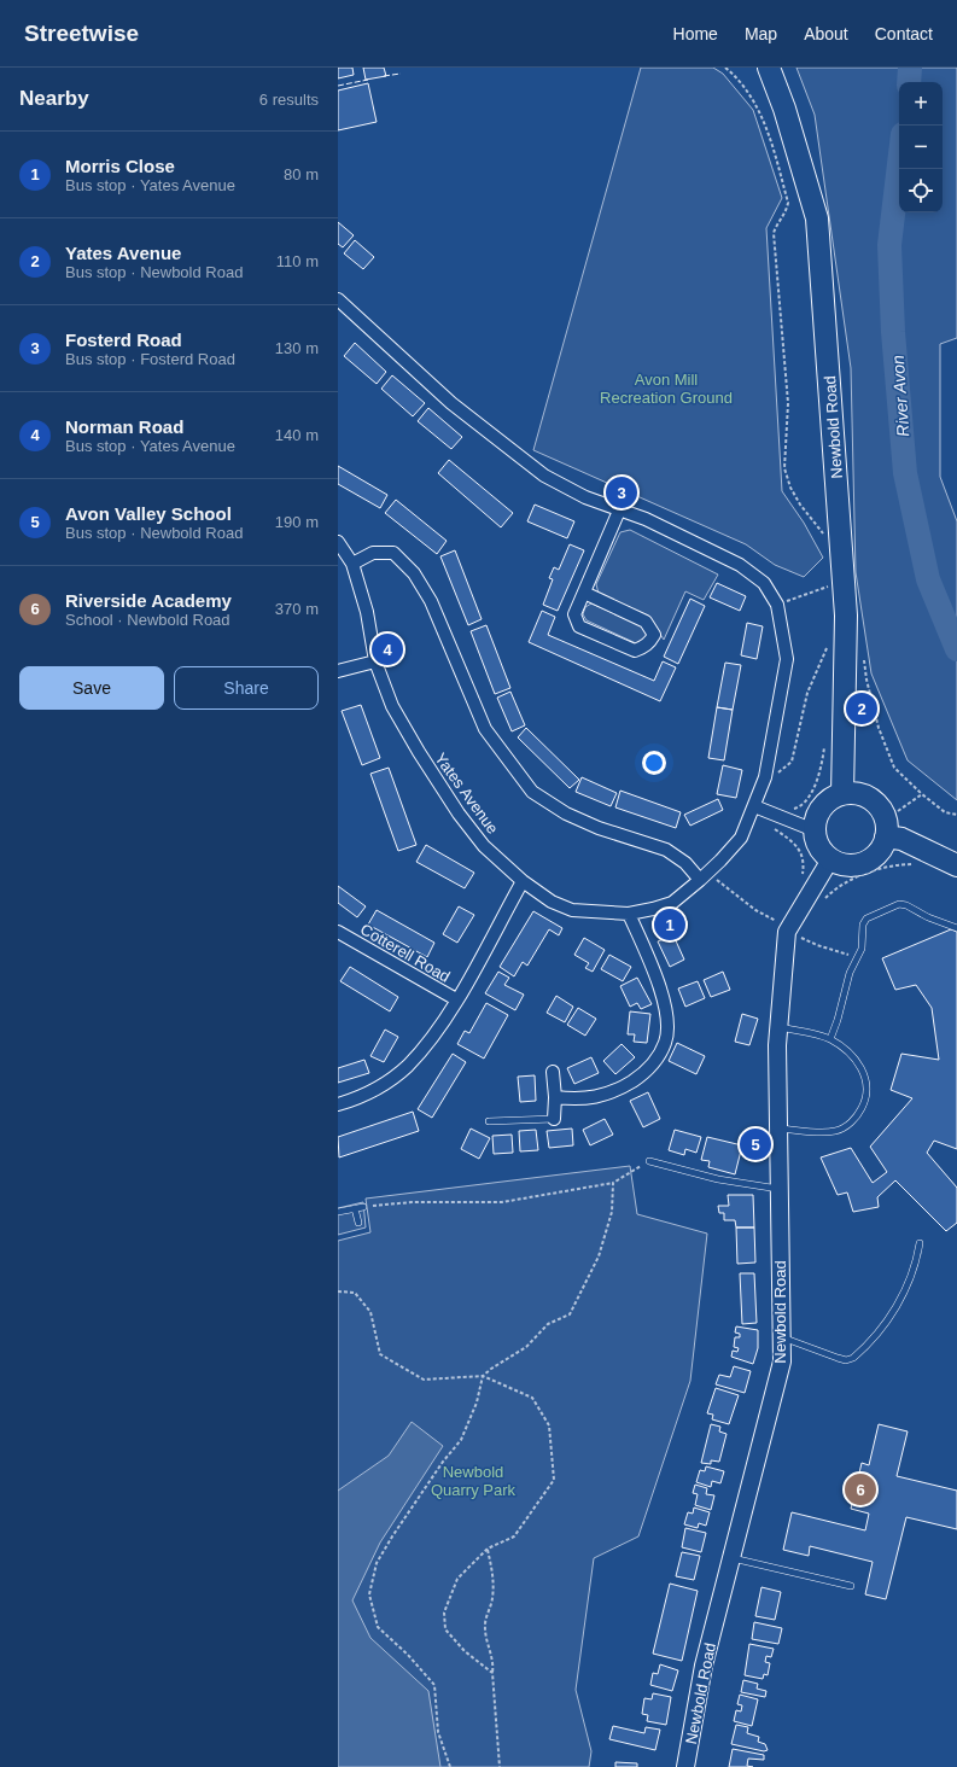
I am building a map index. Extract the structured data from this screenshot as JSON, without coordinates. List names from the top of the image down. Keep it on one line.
{"streets":{"highway":["Newbold Road"],"street":["Yates Avenue","Cotterell Road"]},"water":["River Avon"],"parks":["Avon Mill Recreation Ground","Newbold Quarry Park"],"page":{"header":"Streetwise","nav":["Home","Map","About","Contact"],"heading":["Nearby","6 results"],"map_buttons":["+","−"],"list":[{"mark":"1","name":"Morris Close","note":"Bus stop · Yates Avenue","value":"80 m"},{"mark":"2","name":"Yates Avenue","note":"Bus stop · Newbold Road","value":"110 m"},{"mark":"3","name":"Fosterd Road","note":"Bus stop · Fosterd Road","value":"130 m"},{"mark":"4","name":"Norman Road","note":"Bus stop · Yates Avenue","value":"140 m"},{"mark":"5","name":"Avon Valley School","note":"Bus stop · Newbold Road","value":"190 m"},{"mark":"6","name":"Riverside Academy","note":"School · Newbold Road","value":"370 m"}],"pins":["3","4","2","1","5","6"],"buttons":["Save","Share"]}}
